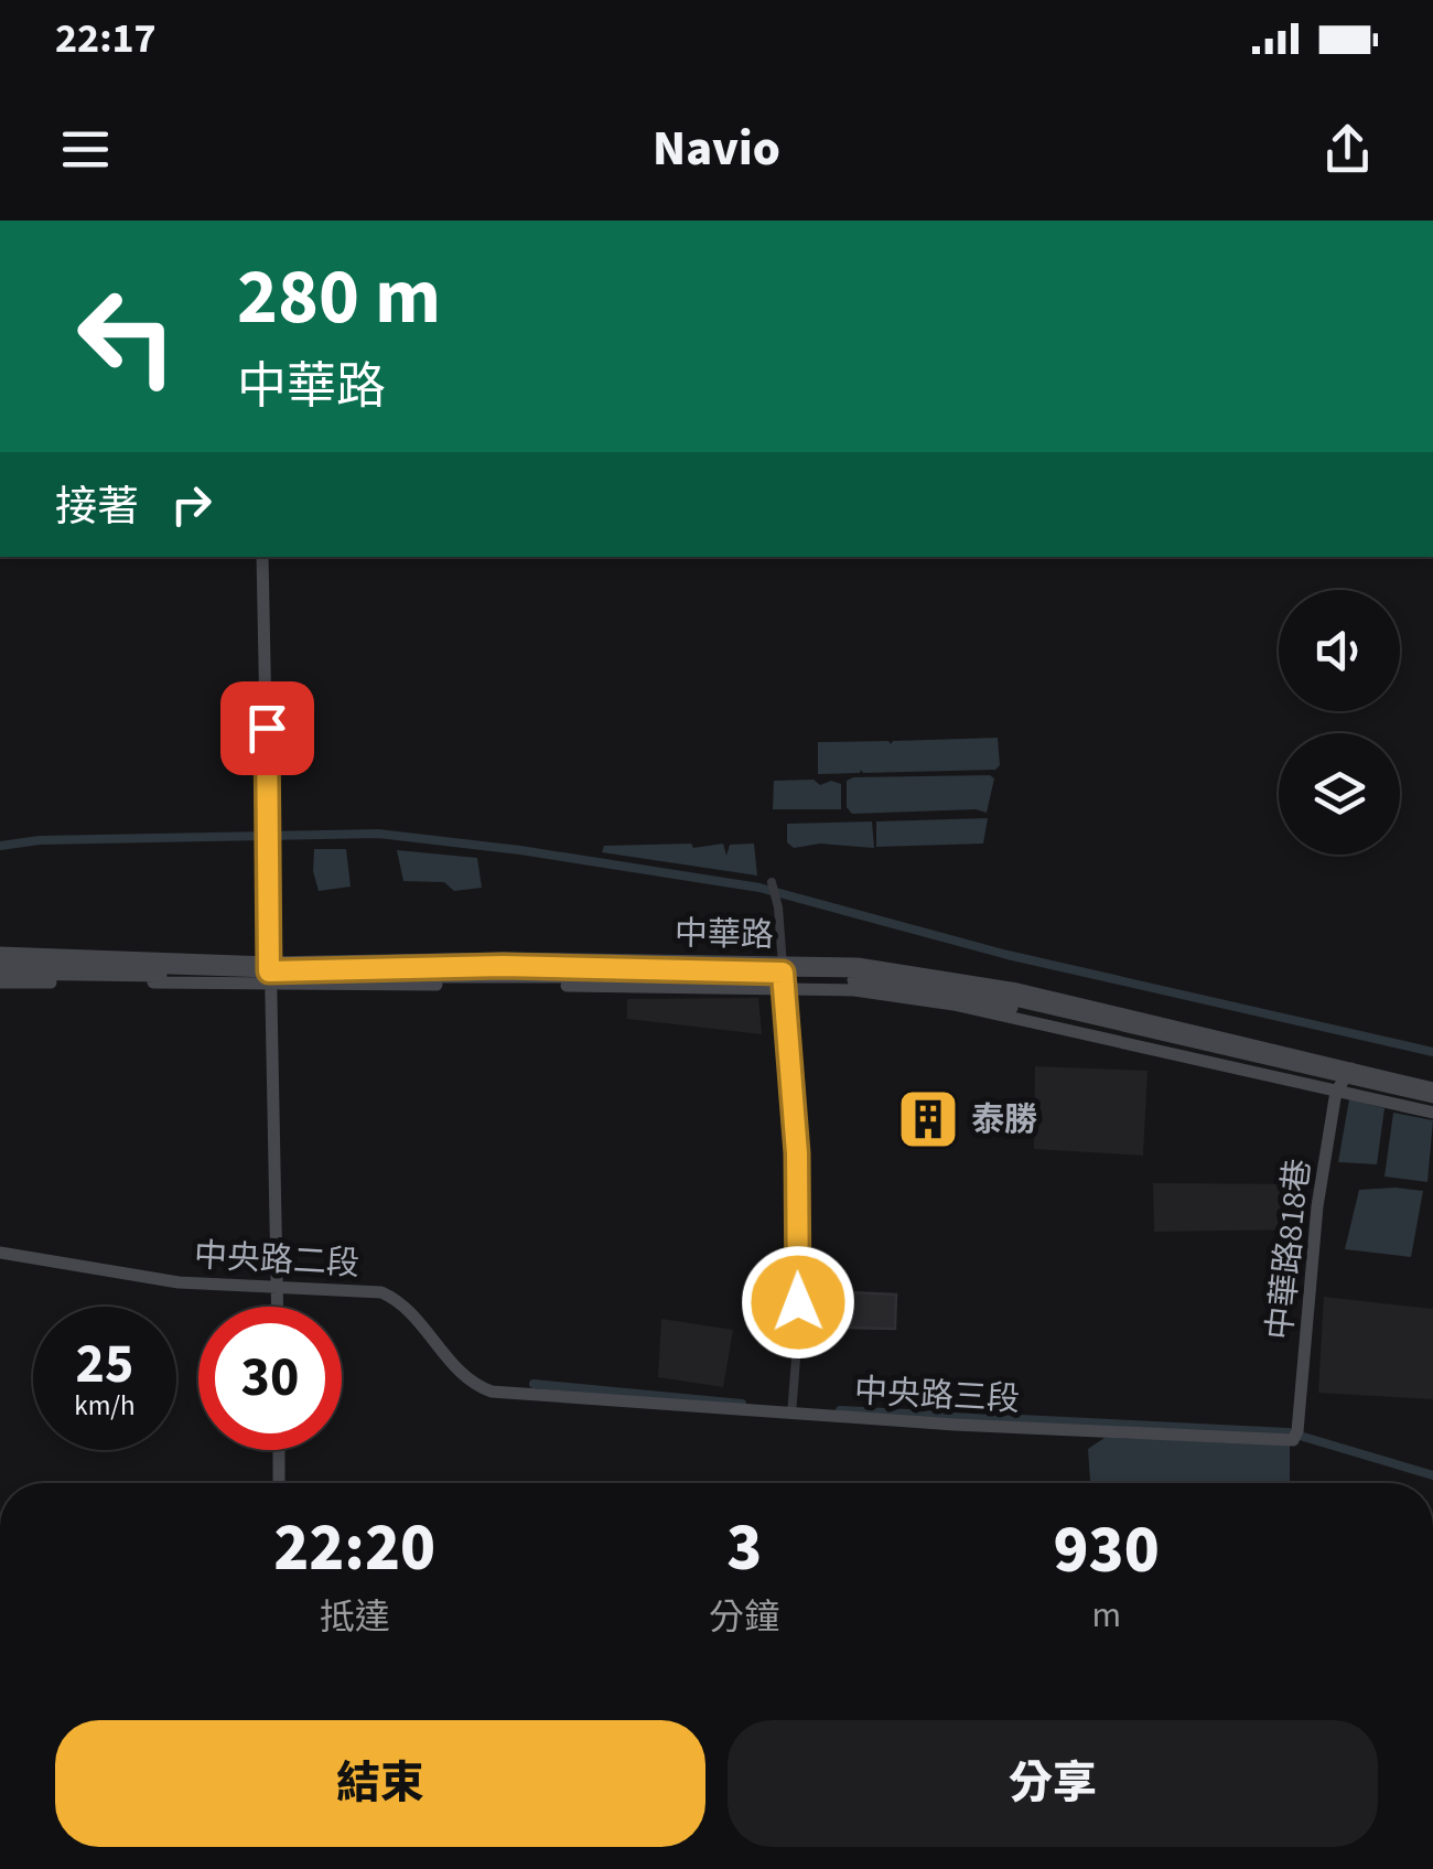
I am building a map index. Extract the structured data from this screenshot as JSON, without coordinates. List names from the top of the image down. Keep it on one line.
{"streets":{"main road":["中華路","中華路818巷","中央路二段","中央路三段"]},"crossings":[["中華路","中華路818巷"],["中華路818巷","中央路三段"],["中央路二段","中央路三段"]],"places":{"building":["泰勝"]},"page":{"status":"22:17","header":"Navio","turn":["280 m","中華路"],"then":"接著","speed":"25 km/h","limit":"30","eta":["22:20","抵達","3","分鐘","930","m"],"buttons":["結束","分享"]}}
